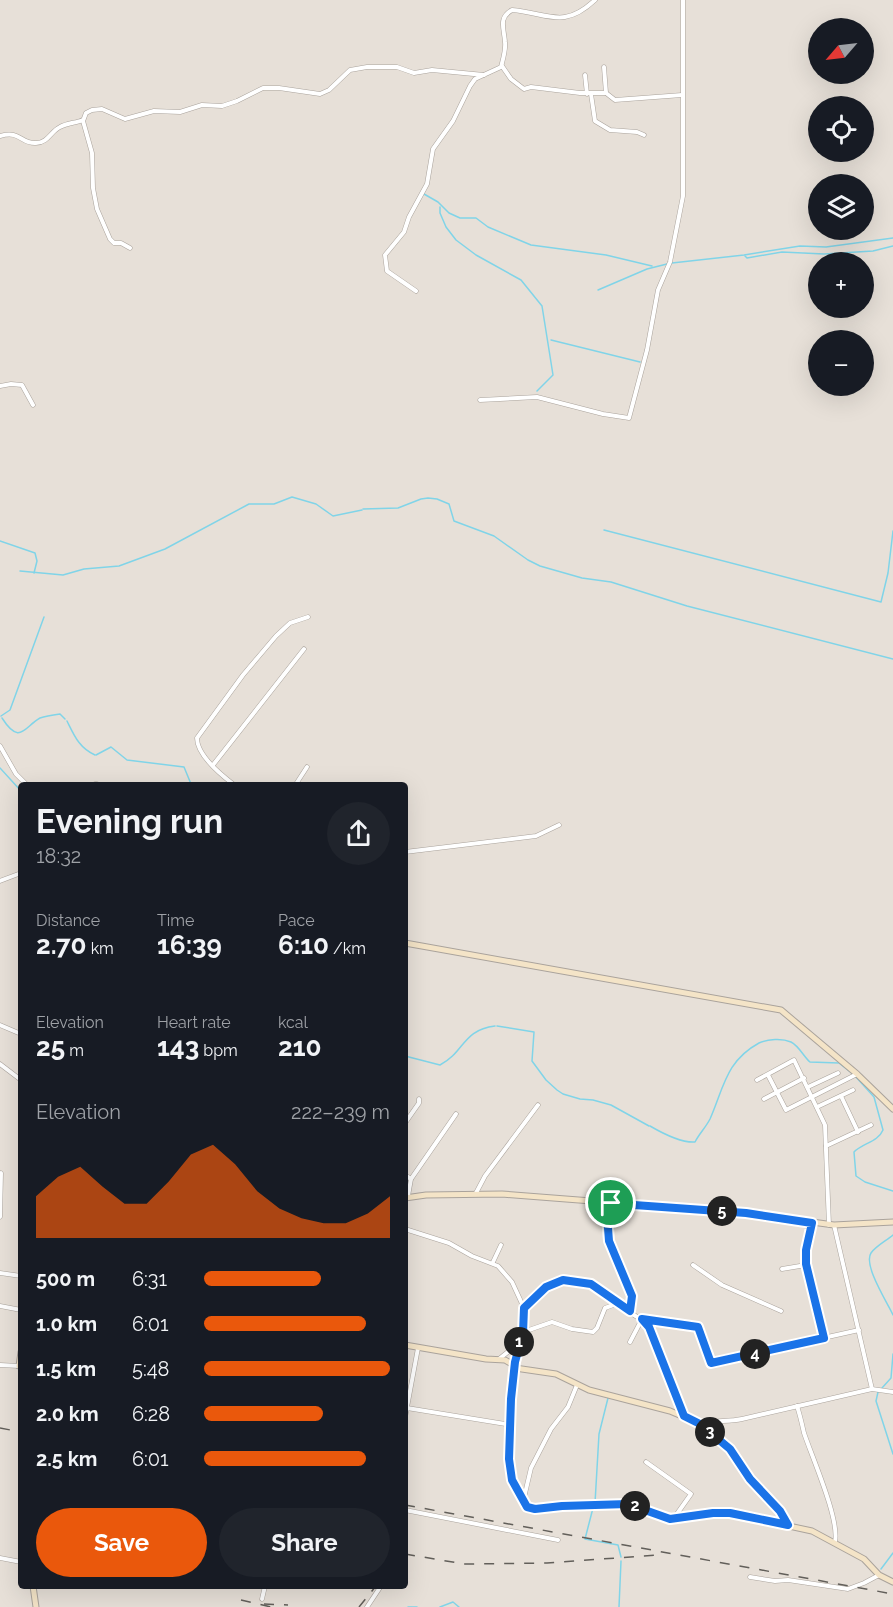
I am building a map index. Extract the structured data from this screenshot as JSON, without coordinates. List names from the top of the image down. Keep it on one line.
{"north":"bottom left","page":{"map_buttons":["+","−"],"heading":["Evening run","18:32"],"stats":[["Distance","2.70 km"],["Time","16:39"],["Pace","6:10 /km"],["Elevation","25 m"],["Heart rate","143 bpm"],["kcal","210"]],"chart":["Elevation","222–239 m"],"pins":["5","1","4","3","2"],"list":[{"name":"500 m","note":"6:31"},{"name":"1.0 km","note":"6:01"},{"name":"1.5 km","note":"5:48"},{"name":"2.0 km","note":"6:28"},{"name":"2.5 km","note":"6:01"}],"buttons":["Save","Share"]}}
